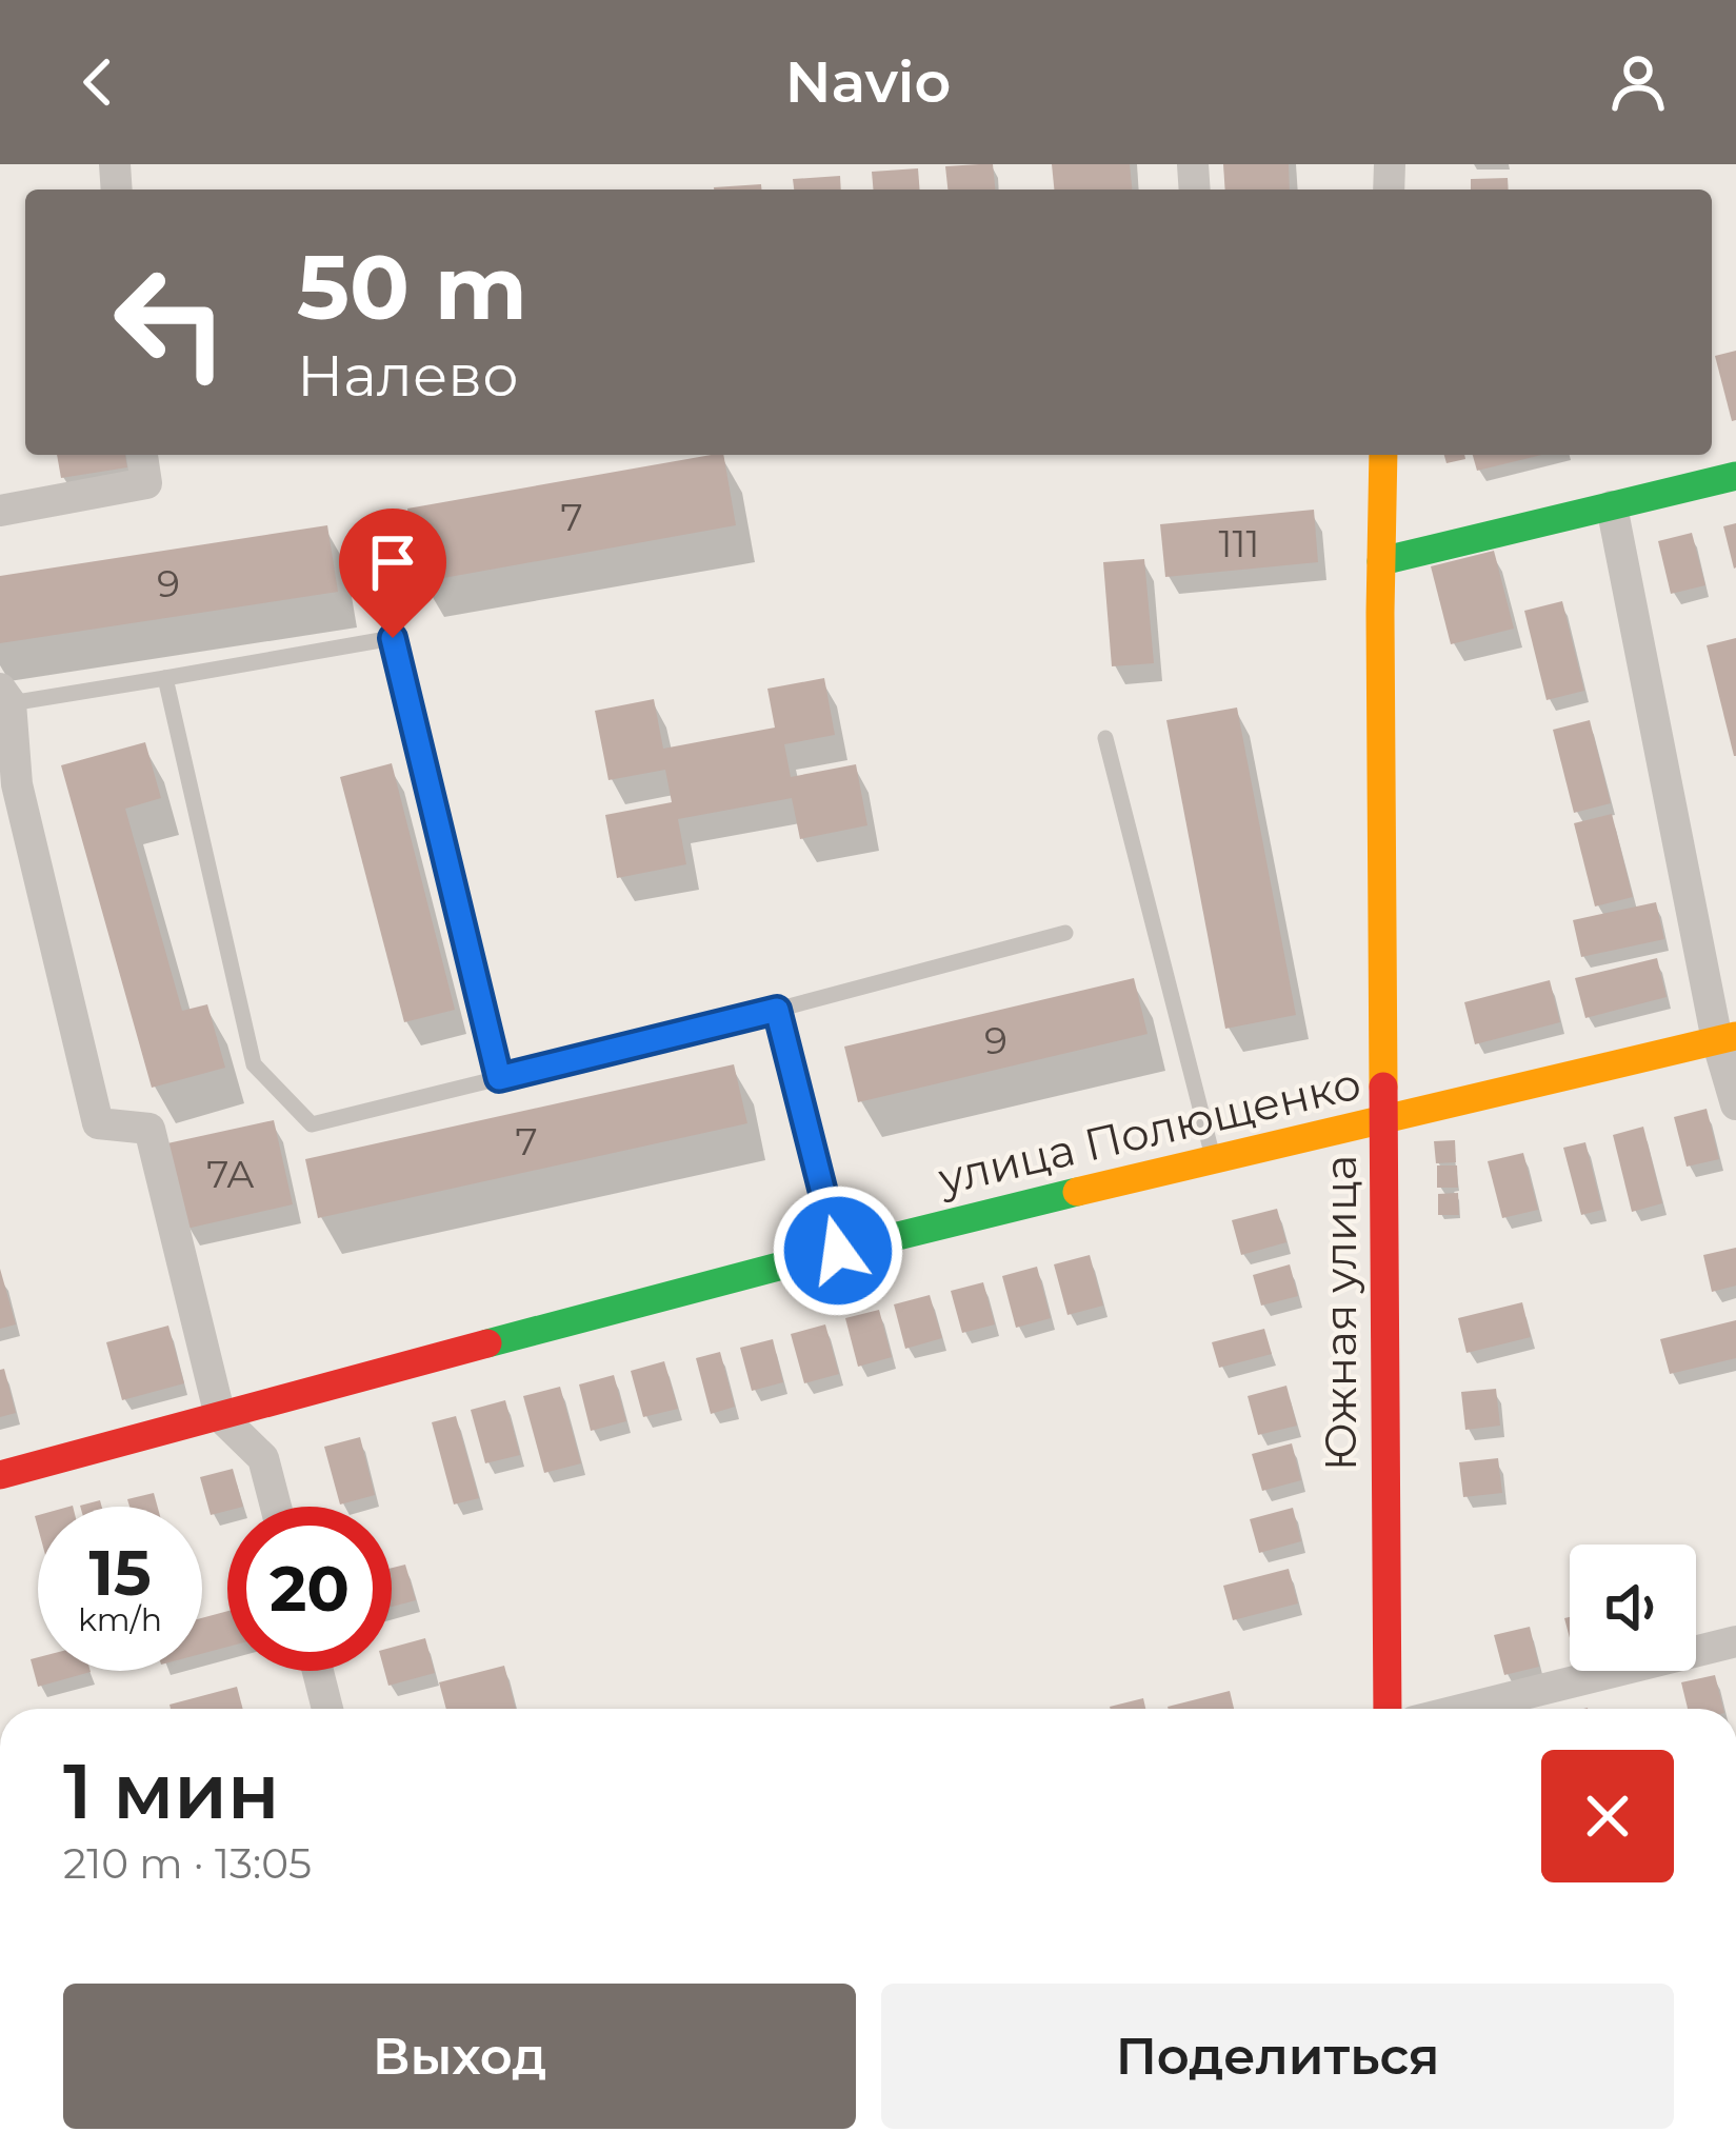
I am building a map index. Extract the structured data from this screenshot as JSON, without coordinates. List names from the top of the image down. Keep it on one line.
{"streets":{"street":["улица Полющенко","Южная улица"]},"crossings":[["улица Полющенко","Южная улица"]],"house_numbers":["7","111","9","9","7","7А"],"page":{"header":"Navio","turn":["50 m","Налево"],"speed":"15 km/h","limit":"20","heading":["1 мин","210 m · 13:05"],"buttons":["Выход","Поделиться"]}}
